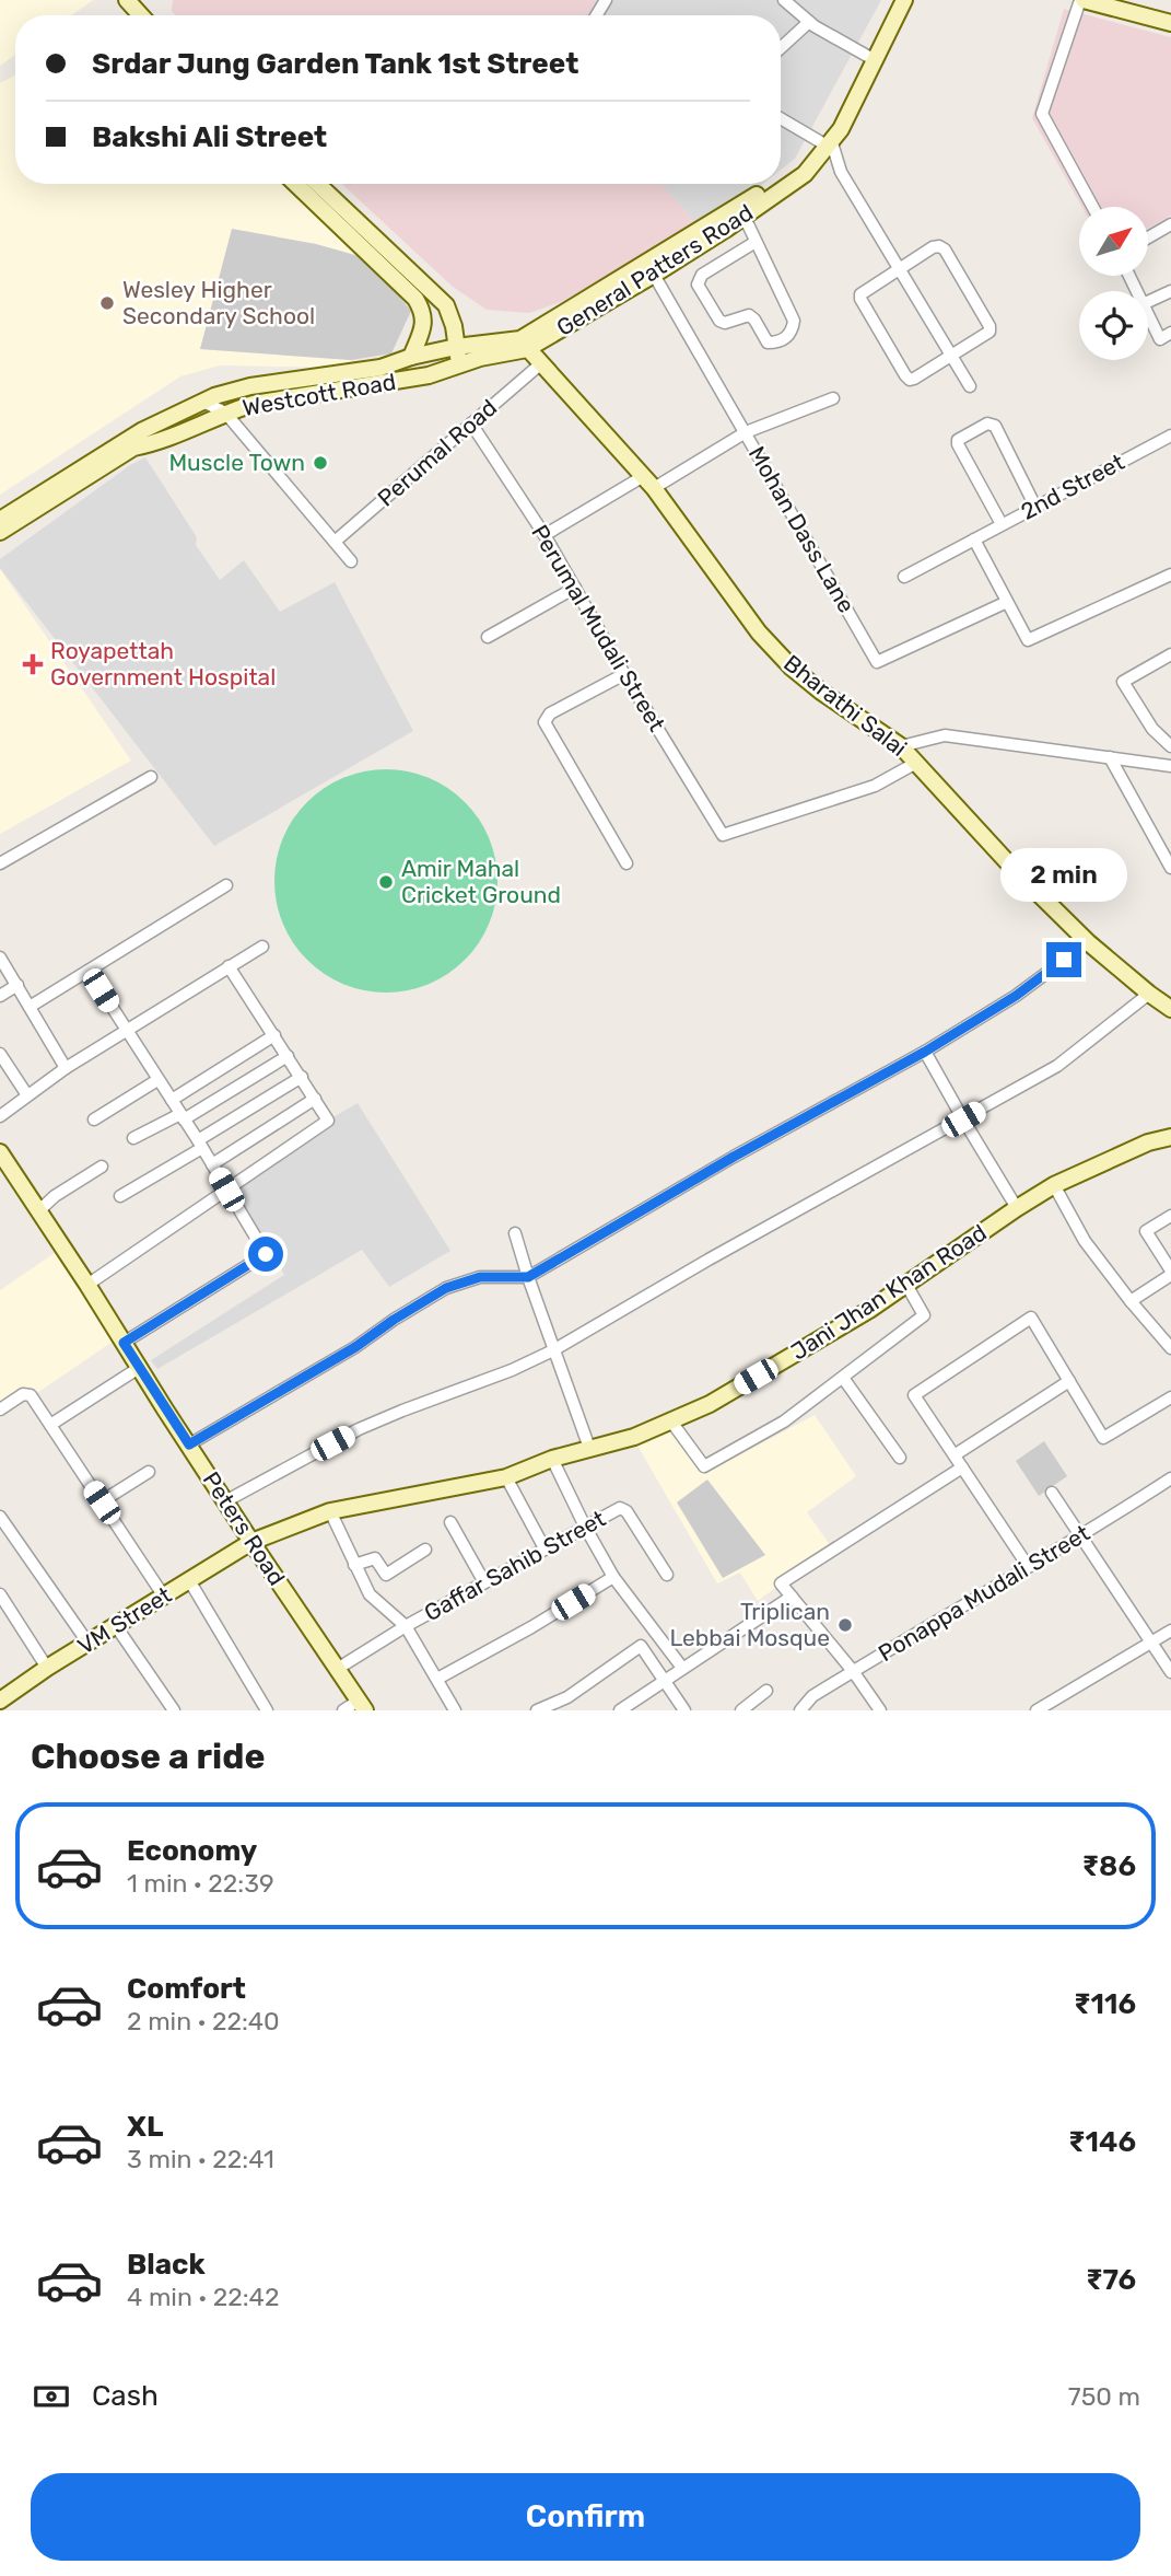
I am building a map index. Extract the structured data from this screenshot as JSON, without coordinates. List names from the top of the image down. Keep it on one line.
{"streets":{"main road":["General Patters Road","Westcott Road","Bharathi Salai","Jani Jhan Khan Road","Peters Road","VM Street"],"street":["Perumal Road","2nd Street","Mohan Dass Lane","Perumal Mudali Street","Gaffar Sahib Street","Ponappa Mudali Street"]},"crossings":[["General Patters Road","Westcott Road"],["General Patters Road","Mohan Dass Lane"],["General Patters Road","Bharathi Salai"],["Westcott Road","Bharathi Salai"],["Perumal Road","Perumal Mudali Street"],["Perumal Road","Bharathi Salai"],["Perumal Mudali Street","Bharathi Salai"],["Jani Jhan Khan Road","Peters Road"],["Jani Jhan Khan Road","VM Street"],["Peters Road","Gaffar Sahib Street"],["Peters Road","VM Street"]],"places":{"other":["Wesley Higher Secondary School","Muscle Town","Amir Mahal Cricket Ground","Triplican Lebbai Mosque"],"health":["Royapettah Government Hospital"]},"north":"top right","page":{"banner":["Srdar Jung Garden Tank 1st Street","Bakshi Ali Street"],"bubble":"2 min","heading":"Choose a ride","list":[{"name":"Economy","note":"1 min · 22:39","value":"₹86"},{"name":"Comfort","note":"2 min · 22:40","value":"₹116"},{"name":"XL","note":"3 min · 22:41","value":"₹146"},{"name":"Black","note":"4 min · 22:42","value":"₹76"}],"pay":["Cash","750 m"],"buttons":"Confirm"}}
